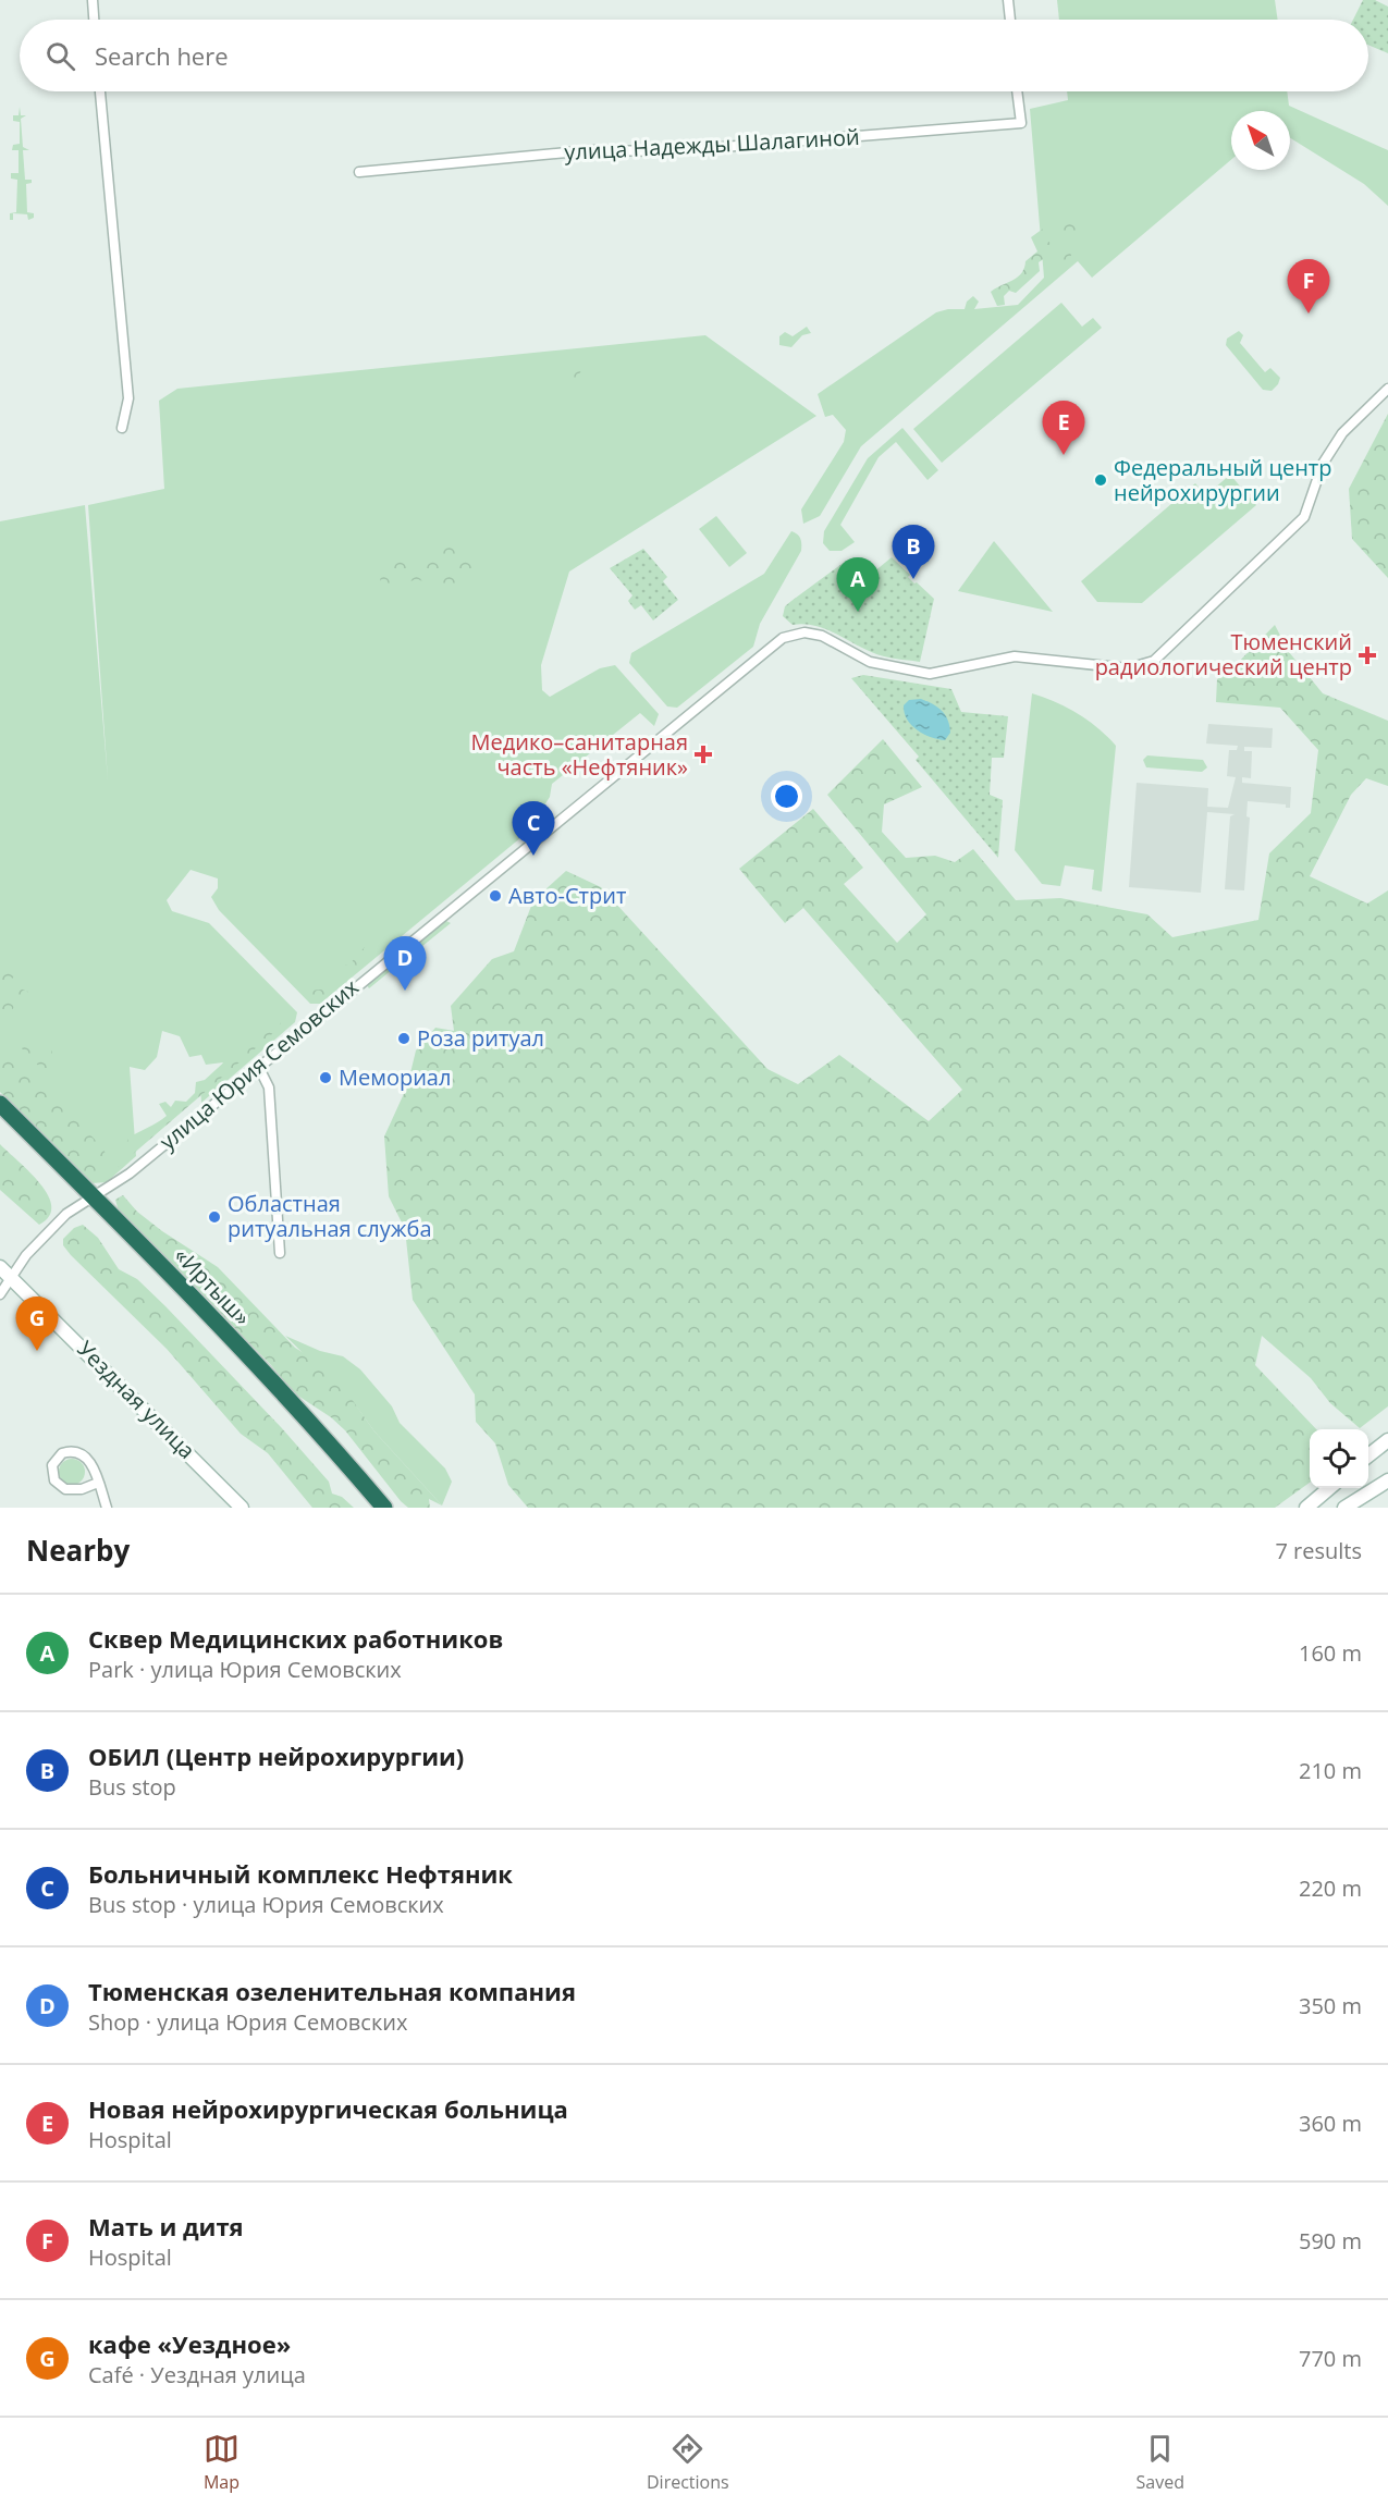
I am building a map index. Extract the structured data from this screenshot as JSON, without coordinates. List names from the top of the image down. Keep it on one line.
{"streets":{"highway":["«Иртыш»"],"street":["улица Надежды Шалагиной","улица Юрия Семовских","Уездная улица"]},"crossings":[["улица Юрия Семовских","«Иртыш»"],["улица Юрия Семовских","Уездная улица"]],"places":{"other":["Федеральный центр нейрохирургии","Авто-Стрит","Роза ритуал","Мемориал","Областная ритуальная служба"],"health":["Тюменский радиологический центр","Медико–санитарная часть «Нефтяник»"]},"north":"top left","page":{"search":"Search here","pins":["F","E","B","A","C","D","G"],"heading":["Nearby","7 results"],"list":[{"mark":"A","name":"Сквер Медицинских работников","note":"Park · улица Юрия Семовских","value":"160 m"},{"mark":"B","name":"ОБИЛ (Центр нейрохирургии)","note":"Bus stop","value":"210 m"},{"mark":"C","name":"Больничный комплекс Нефтяник","note":"Bus stop · улица Юрия Семовских","value":"220 m"},{"mark":"D","name":"Тюменская озеленительная компания","note":"Shop · улица Юрия Семовских","value":"350 m"},{"mark":"E","name":"Новая нейрохирургическая больница","note":"Hospital","value":"360 m"},{"mark":"F","name":"Мать и дитя","note":"Hospital","value":"590 m"},{"mark":"G","name":"кафе «Уездное»","note":"Café · Уездная улица","value":"770 m"}],"nav":["Map","Directions","Saved"]}}
